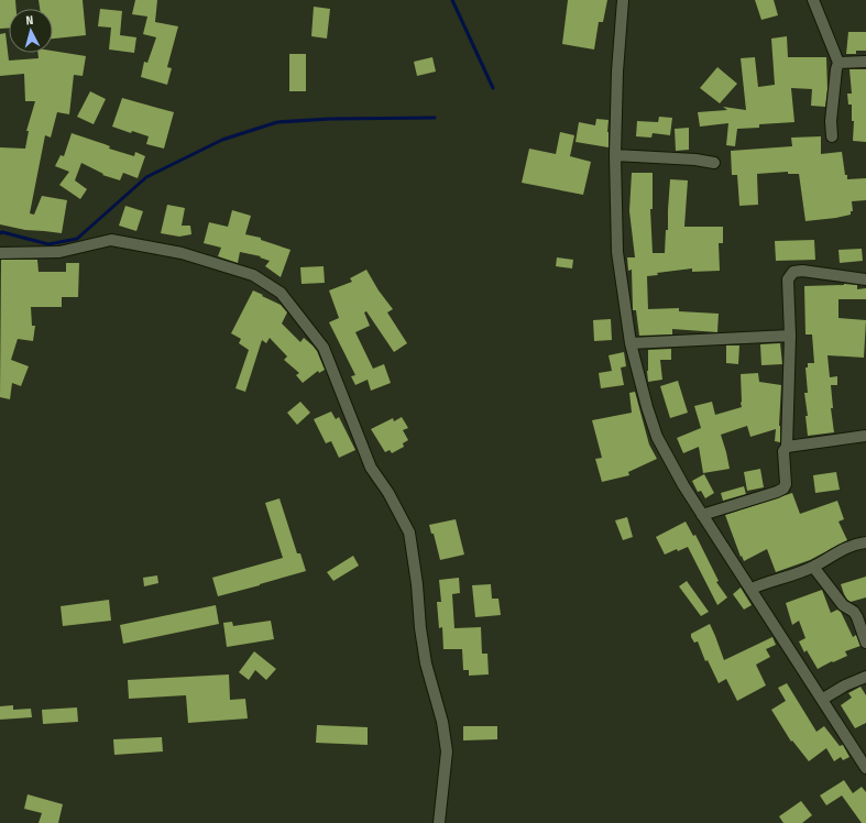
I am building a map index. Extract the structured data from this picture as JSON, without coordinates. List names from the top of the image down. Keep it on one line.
{"north":"top"}
